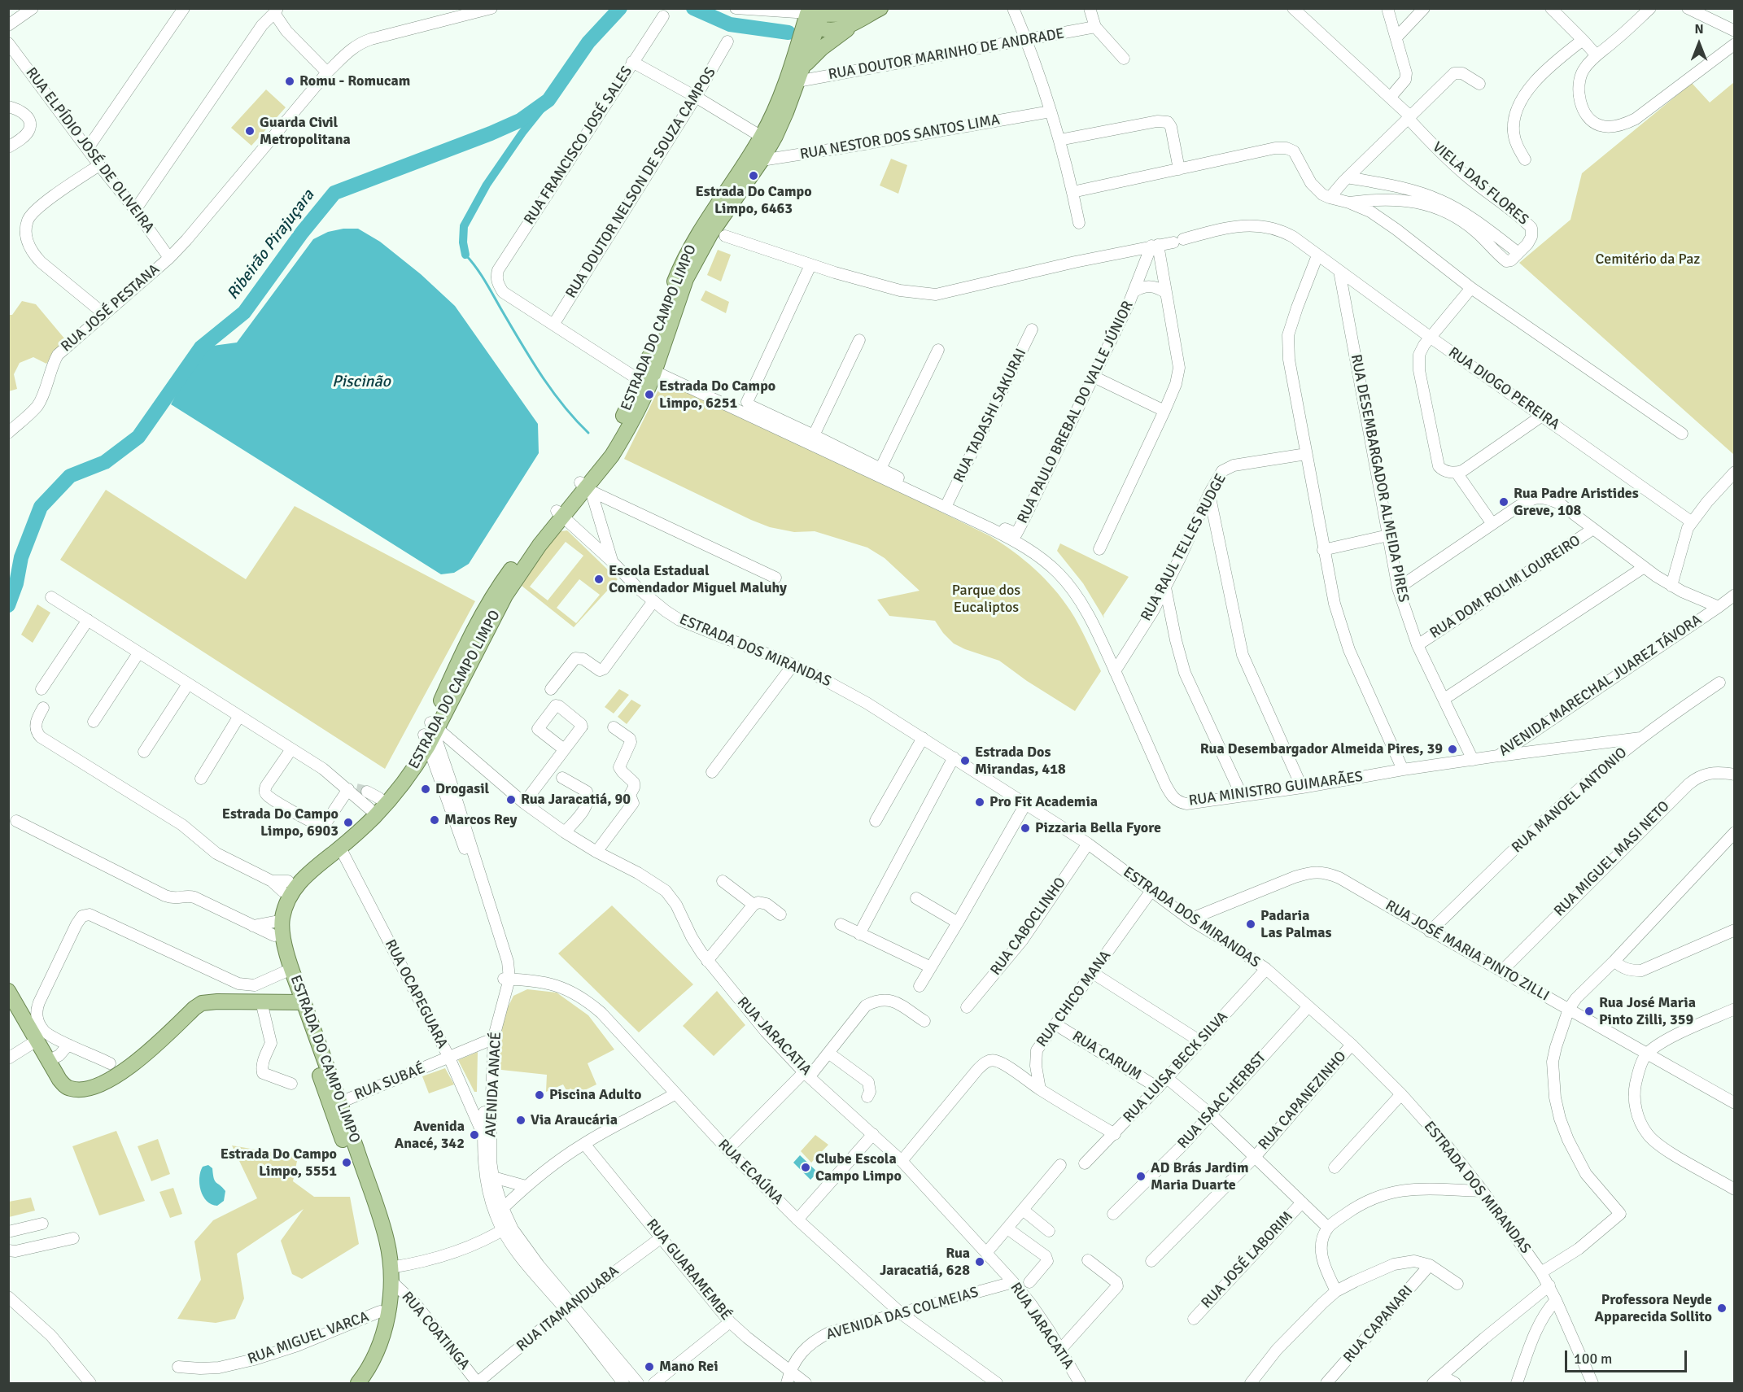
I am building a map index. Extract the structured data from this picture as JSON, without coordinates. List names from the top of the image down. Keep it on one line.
{"streets":{"main road":["ESTRADA DO CAMPO LIMPO"],"street":["RUA DOUTOR MARINHO DE ANDRADE","RUA NESTOR DOS SANTOS LIMA","RUA FRANCISCO JOSÉ SALES","RUA ELPÍDIO JOSÉ DE OLIVEIRA","RUA DOUTOR NELSON DE SOUZA CAMPOS","VIELA DAS FLORES","RUA JOSÉ PESTANA","RUA DIOGO PEREIRA","RUA PAULO BREBAL DO VALLE JÚNIOR","RUA TADASHI SAKURAI","RUA DESEMBARGADOR ALMEIDA PIRES","RUA RAUL TELLES RUDGE","RUA DOM ROLIM LOUREIRO","ESTRADA DOS MIRANDAS","AVENIDA MARECHAL JUAREZ TÁVORA","RUA MINISTRO GUIMARÃES","RUA MANOEL ANTONIO","RUA MIGUEL MASI NETO","RUA CABOCLINHO","RUA JOSÉ MARIA PINTO ZILLI","RUA OCAPEGUARA","RUA CHICO MANA","RUA JARACATIA","RUA CARUM","RUA LUISA BECK SILVA","RUA SUBAÉ","AVENIDA ANACÉ","RUA ISAAC HERBST","RUA CAPANEZINHO","RUA ECAÚNA","RUA JOSÉ LABORIM","RUA GUARAMEMBÉ","RUA ITAMANDUABA","AVENIDA DAS COLMEIAS","RUA CAPANARI","RUA COATINGA","RUA MIGUEL VARCA"]},"crossings":[["RUA DOUTOR MARINHO DE ANDRADE","ESTRADA DO CAMPO LIMPO"],["RUA NESTOR DOS SANTOS LIMA","ESTRADA DO CAMPO LIMPO"],["RUA FRANCISCO JOSÉ SALES","RUA DOUTOR NELSON DE SOUZA CAMPOS"],["RUA ELPÍDIO JOSÉ DE OLIVEIRA","RUA JOSÉ PESTANA"],["ESTRADA DO CAMPO LIMPO","ESTRADA DOS MIRANDAS"],["ESTRADA DO CAMPO LIMPO","RUA OCAPEGUARA"],["ESTRADA DO CAMPO LIMPO","RUA JARACATIA"],["ESTRADA DO CAMPO LIMPO","RUA SUBAÉ"],["ESTRADA DO CAMPO LIMPO","AVENIDA ANACÉ"],["ESTRADA DO CAMPO LIMPO","RUA COATINGA"],["ESTRADA DO CAMPO LIMPO","RUA MIGUEL VARCA"],["RUA DIOGO PEREIRA","RUA PAULO BREBAL DO VALLE JÚNIOR"],["RUA DIOGO PEREIRA","RUA DESEMBARGADOR ALMEIDA PIRES"],["RUA PAULO BREBAL DO VALLE JÚNIOR","RUA TADASHI SAKURAI"],["RUA DESEMBARGADOR ALMEIDA PIRES","RUA DOM ROLIM LOUREIRO"],["RUA DESEMBARGADOR ALMEIDA PIRES","AVENIDA MARECHAL JUAREZ TÁVORA"],["RUA RAUL TELLES RUDGE","RUA MINISTRO GUIMARÃES"],["ESTRADA DOS MIRANDAS","RUA CABOCLINHO"],["ESTRADA DOS MIRANDAS","RUA JOSÉ MARIA PINTO ZILLI"],["ESTRADA DOS MIRANDAS","RUA CHICO MANA"],["ESTRADA DOS MIRANDAS","RUA LUISA BECK SILVA"],["ESTRADA DOS MIRANDAS","RUA ISAAC HERBST"],["ESTRADA DOS MIRANDAS","RUA CAPANEZINHO"],["AVENIDA MARECHAL JUAREZ TÁVORA","RUA MINISTRO GUIMARÃES"],["RUA MANOEL ANTONIO","RUA JOSÉ MARIA PINTO ZILLI"],["RUA MIGUEL MASI NETO","RUA JOSÉ MARIA PINTO ZILLI"],["RUA OCAPEGUARA","RUA SUBAÉ"],["RUA OCAPEGUARA","AVENIDA ANACÉ"],["RUA CHICO MANA","RUA CARUM"],["RUA JARACATIA","AVENIDA ANACÉ"],["RUA JARACATIA","AVENIDA DAS COLMEIAS"],["RUA CARUM","RUA LUISA BECK SILVA"],["RUA SUBAÉ","AVENIDA ANACÉ"],["AVENIDA ANACÉ","RUA ECAÚNA"],["AVENIDA ANACÉ","RUA ITAMANDUABA"],["RUA ECAÚNA","AVENIDA DAS COLMEIAS"],["RUA GUARAMEMBÉ","RUA ITAMANDUABA"],["RUA GUARAMEMBÉ","AVENIDA DAS COLMEIAS"],["RUA ITAMANDUABA","RUA COATINGA"]],"water":["Ribeirão Pirajuçara","Piscinão"],"parks":["Cemitério da Paz","Parque dos Eucaliptos"],"places":["Romu - Romucam","Guarda Civil Metropolitana","Estrada Do Campo Limpo, 6463","Estrada Do Campo Limpo, 6251","Rua Padre Aristides Greve, 108","Escola Estadual Comendador Miguel Maluhy","Rua Desembargador Almeida Pires, 39","Estrada Dos Mirandas, 418","Drogasil","Rua Jaracatiá, 90","Pro Fit Academia","Marcos Rey","Estrada Do Campo Limpo, 6903","Pizzaria Bella Fyore","Padaria Las Palmas","Rua José Maria Pinto Zilli, 359","Piscina Adulto","Via Araucária","Avenida Anacé, 342","Estrada Do Campo Limpo, 5551","Clube Escola Campo Limpo","AD Brás Jardim Maria Duarte","Rua Jaracatiá, 628","Professora Neyde Apparecida Sollito","Mano Rei"],"scale_bar":"100 m","north":"top"}
